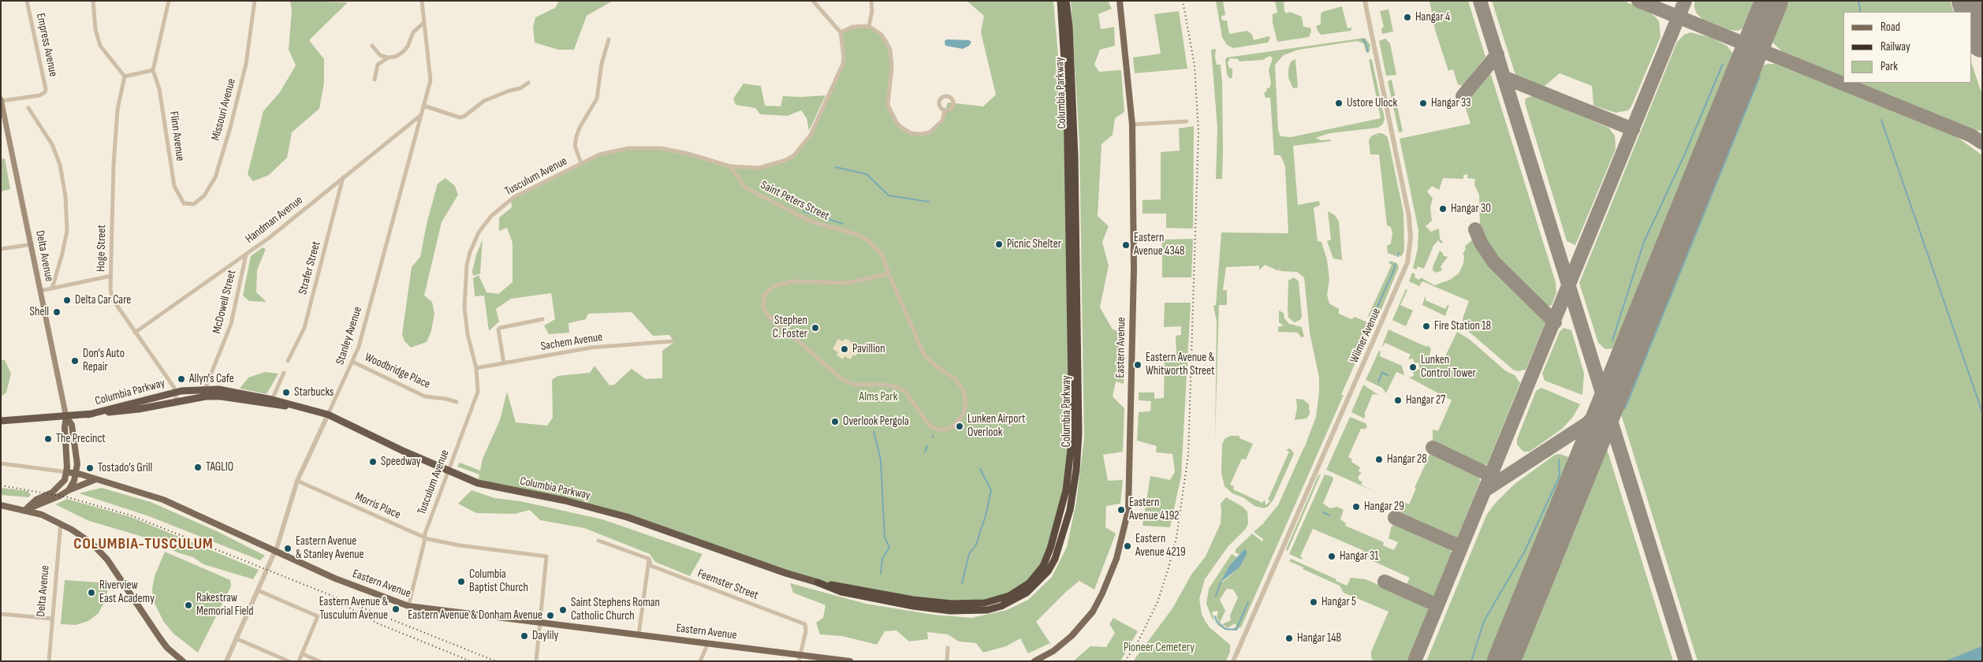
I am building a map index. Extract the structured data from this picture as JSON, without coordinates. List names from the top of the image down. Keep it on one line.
{"streets":{"highway":["Columbia Parkway"],"main road":["Delta Avenue","Eastern Avenue"],"street":["Empress Avenue","Missouri Avenue","Flinn Avenue","Tusculum Avenue","Saint Peters Street","Handman Avenue","Hoge Street","Strafer Street","McDowell Street","Stanley Avenue","Wilmer Avenue","Sachem Avenue","Woodbridge Place","Morris Place","Feemster Street"]},"crossings":[["Empress Avenue","Delta Avenue"],["Columbia Parkway","Tusculum Avenue"],["Columbia Parkway","Hoge Street"],["Columbia Parkway","Delta Avenue"],["Columbia Parkway","McDowell Street"],["Columbia Parkway","Stanley Avenue"],["Missouri Avenue","Flinn Avenue"],["Tusculum Avenue","Saint Peters Street"],["Tusculum Avenue","Sachem Avenue"],["Tusculum Avenue","Eastern Avenue"],["Tusculum Avenue","Morris Place"],["Handman Avenue","Hoge Street"],["Handman Avenue","Strafer Street"],["Handman Avenue","McDowell Street"],["Handman Avenue","Stanley Avenue"],["Delta Avenue","Eastern Avenue"],["Stanley Avenue","Eastern Avenue"],["Stanley Avenue","Woodbridge Place"],["Stanley Avenue","Morris Place"],["Eastern Avenue","Morris Place"],["Eastern Avenue","Feemster Street"]],"districts":["COLUMBIA-TUSCULUM"],"parks":["Alms Park","Pioneer Cemetery"],"places":["Hangar 4","Ustore Ulock","Hangar 33","Hangar 30","Picnic Shelter","Eastern Avenue 4348","Delta Car Care","Shell","Fire Station 18","Stephen C. Foster","Pavillion","Don's Auto Repair","Eastern Avenue & Whitworth Street","Lunken Control Tower","Allyn's Cafe","Starbucks","Hangar 27","Overlook Pergola","Lunken Airport Overlook","The Precinct","Hangar 28","Speedway","TAGLIO","Tostado’s Grill","Hangar 29","Eastern Avenue 4192","Eastern Avenue 4219","Eastern Avenue & Stanley Avenue","Hangar 31","Columbia Baptist Church","Riverview East Academy","Hangar 5","Rakestraw Memorial Field","Eastern Avenue & Tusculum Avenue","Saint Stephens Roman Catholic Church","Eastern Avenue & Donham Avenue","Daylily","Hangar 14B"],"legend":["Road","Railway","Park"]}
